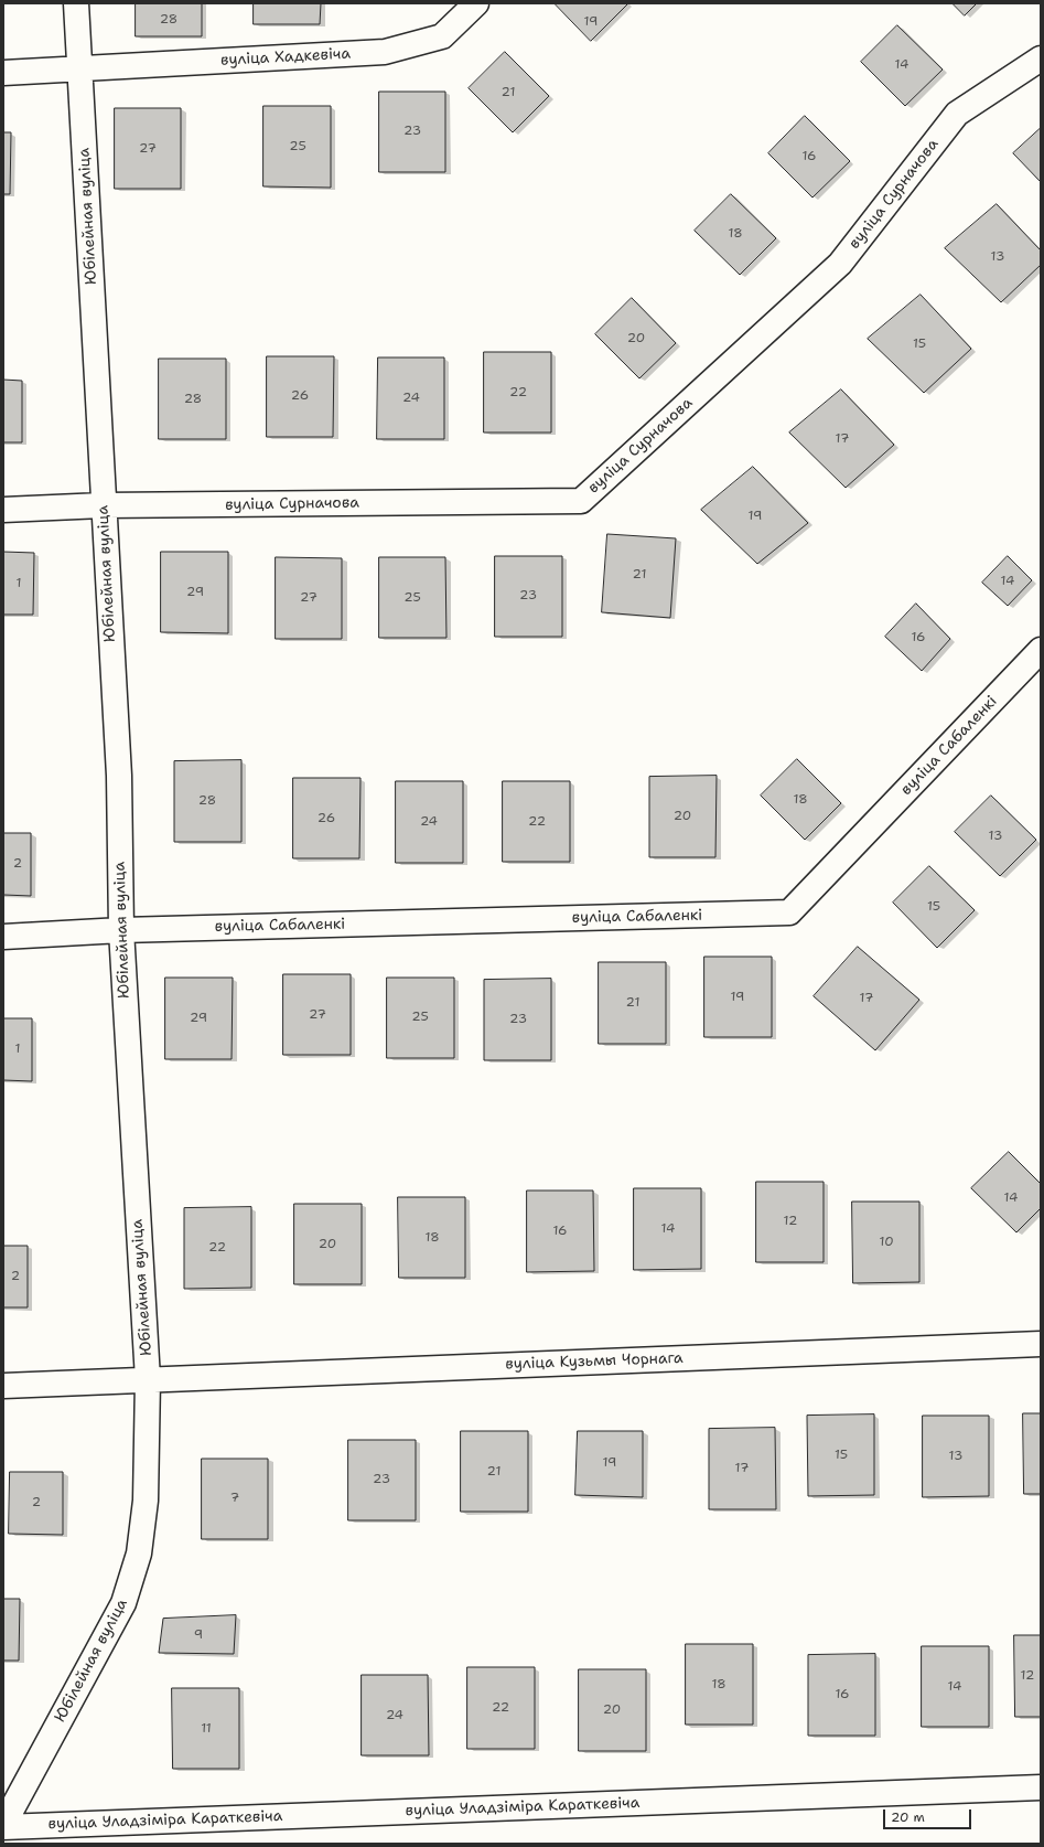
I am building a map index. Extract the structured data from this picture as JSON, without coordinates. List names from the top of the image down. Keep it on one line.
{"streets":{"street":["вуліца Хадкевіча","вуліца Сурначова","Юбілейная вуліца","вуліца Сабаленкі","вуліца Кузьмы Чорнага","вуліца Уладзіміра Караткевіча"]},"crossings":[["вуліца Хадкевіча","Юбілейная вуліца"],["вуліца Сурначова","Юбілейная вуліца"],["Юбілейная вуліца","вуліца Сабаленкі"],["Юбілейная вуліца","вуліца Кузьмы Чорнага"],["Юбілейная вуліца","вуліца Уладзіміра Караткевіча"]],"house_numbers":["28","19","14","21","23","25","27","16","18","13","20","15","22","26","24","28","17","19","21","14","1","29","23","27","25","16","18","28","20","26","24","22","13","2","15","19","17","21","27","25","29","23","1","14","12","14","16","18","10","20","22","2","15","13","19","17","21","23","7","2","9","12","18","14","16","22","20","24","11"],"scale_bar":"20 m"}
